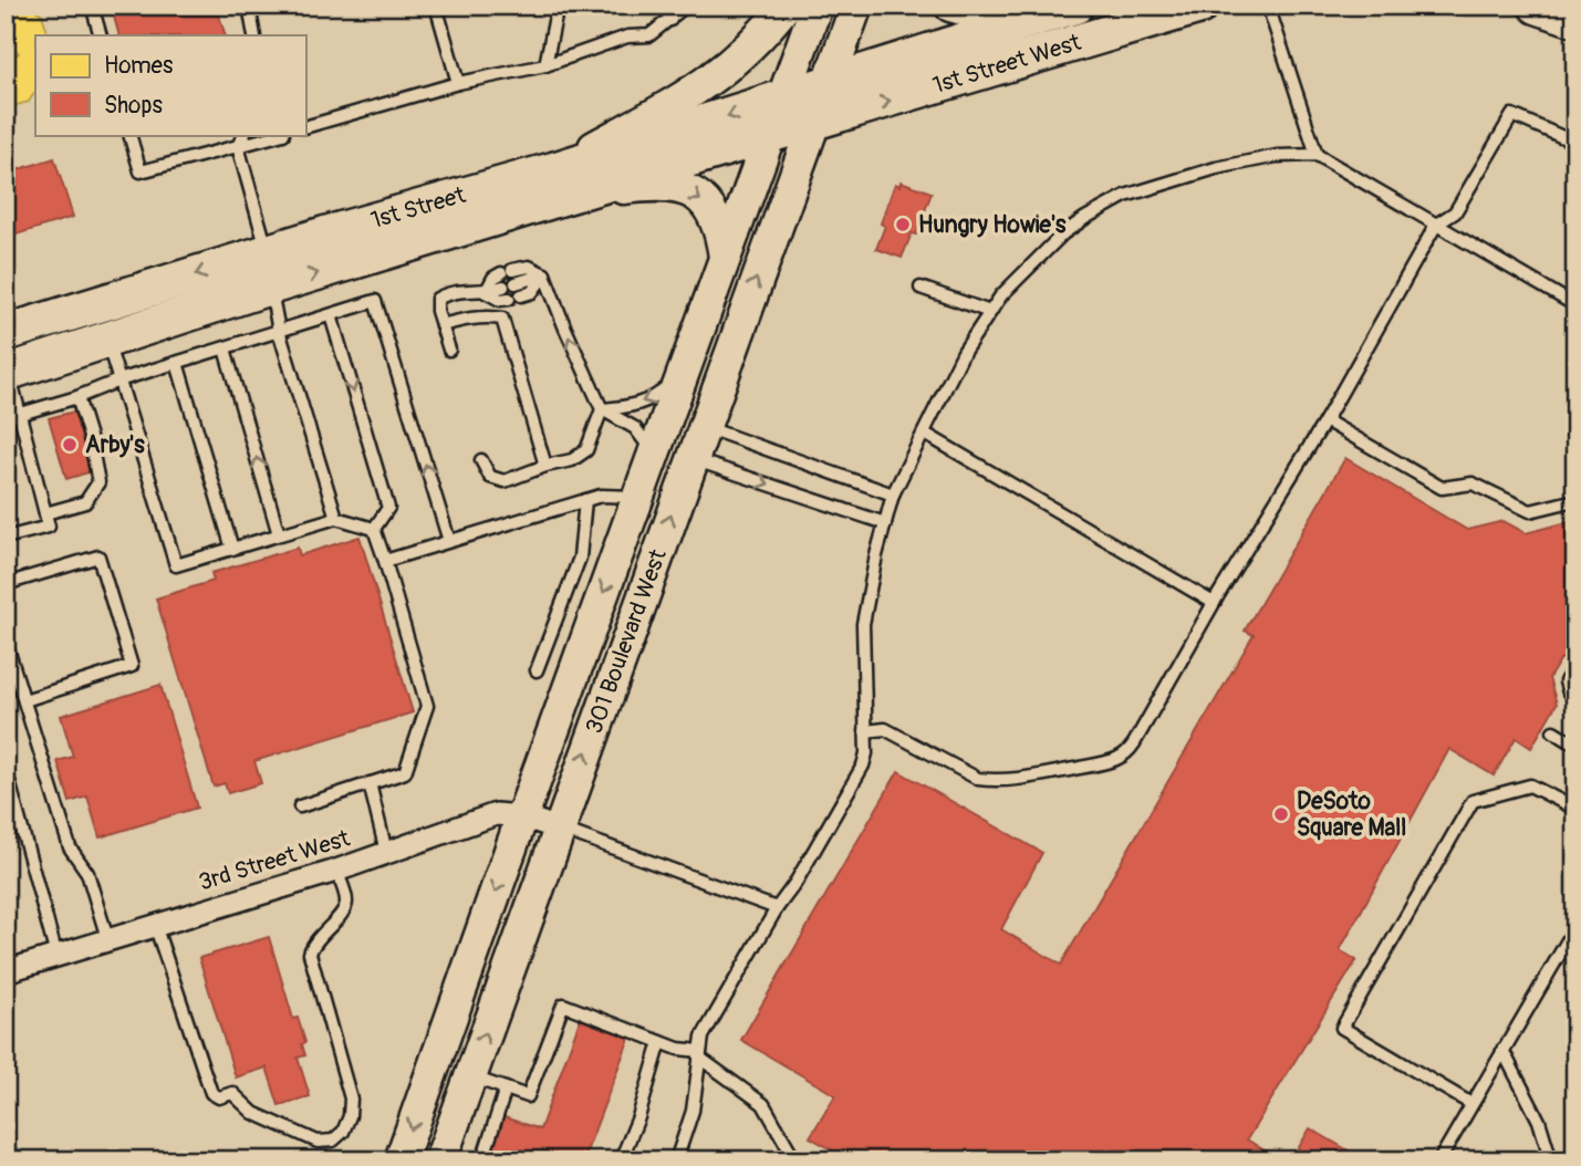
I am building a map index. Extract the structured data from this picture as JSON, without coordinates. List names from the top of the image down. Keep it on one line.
{"streets":{"main road":["1st Street West","1st Street","301 Boulevard West"],"street":["3rd Street West"]},"crossings":[["1st Street West","1st Street"],["1st Street West","301 Boulevard West"],["1st Street","301 Boulevard West"],["301 Boulevard West","3rd Street West"]],"one_way":["1st Street West"],"places":["Hungry Howie's","Arby's","DeSoto Square Mall"],"legend":["Homes","Shops"]}
